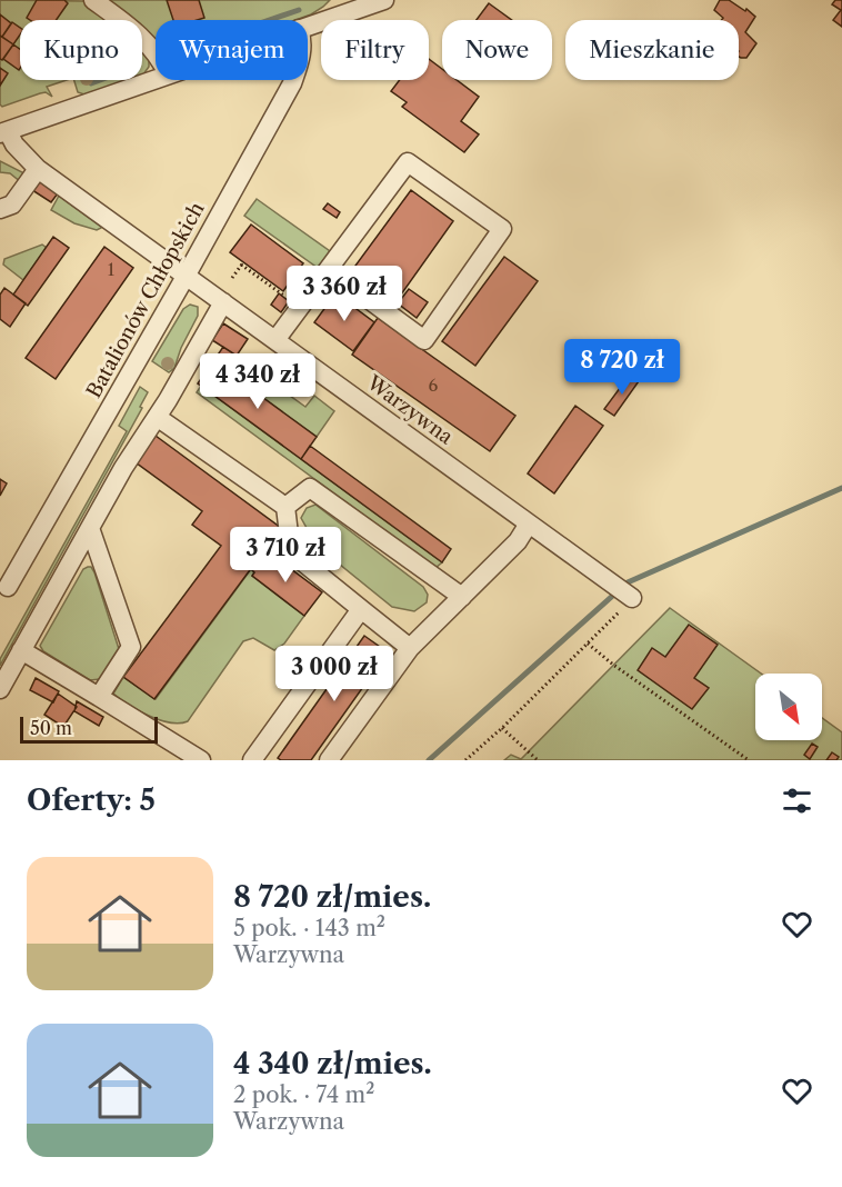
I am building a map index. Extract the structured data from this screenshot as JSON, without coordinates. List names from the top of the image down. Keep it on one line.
{"streets":{"street":["Batalionów Chłopskich","Warzywna"]},"crossings":[["Batalionów Chłopskich","Warzywna"]],"house_numbers":["1","6"],"scale_bar":"50 m","north":"bottom right","page":{"chip":["Kupno","Wynajem","Filtry","Nowe","Mieszkanie"],"price":["3 360 zł","8 720 zł","4 340 zł","3 710 zł","3 000 zł"],"scale":"50 m","heading":"Oferty: 5","list":[{"name":"8 720 zł/mies.","note":"5 pok. · 143 m² · Warzywna"},{"name":"4 340 zł/mies.","note":"2 pok. · 74 m² · Warzywna"}]}}
